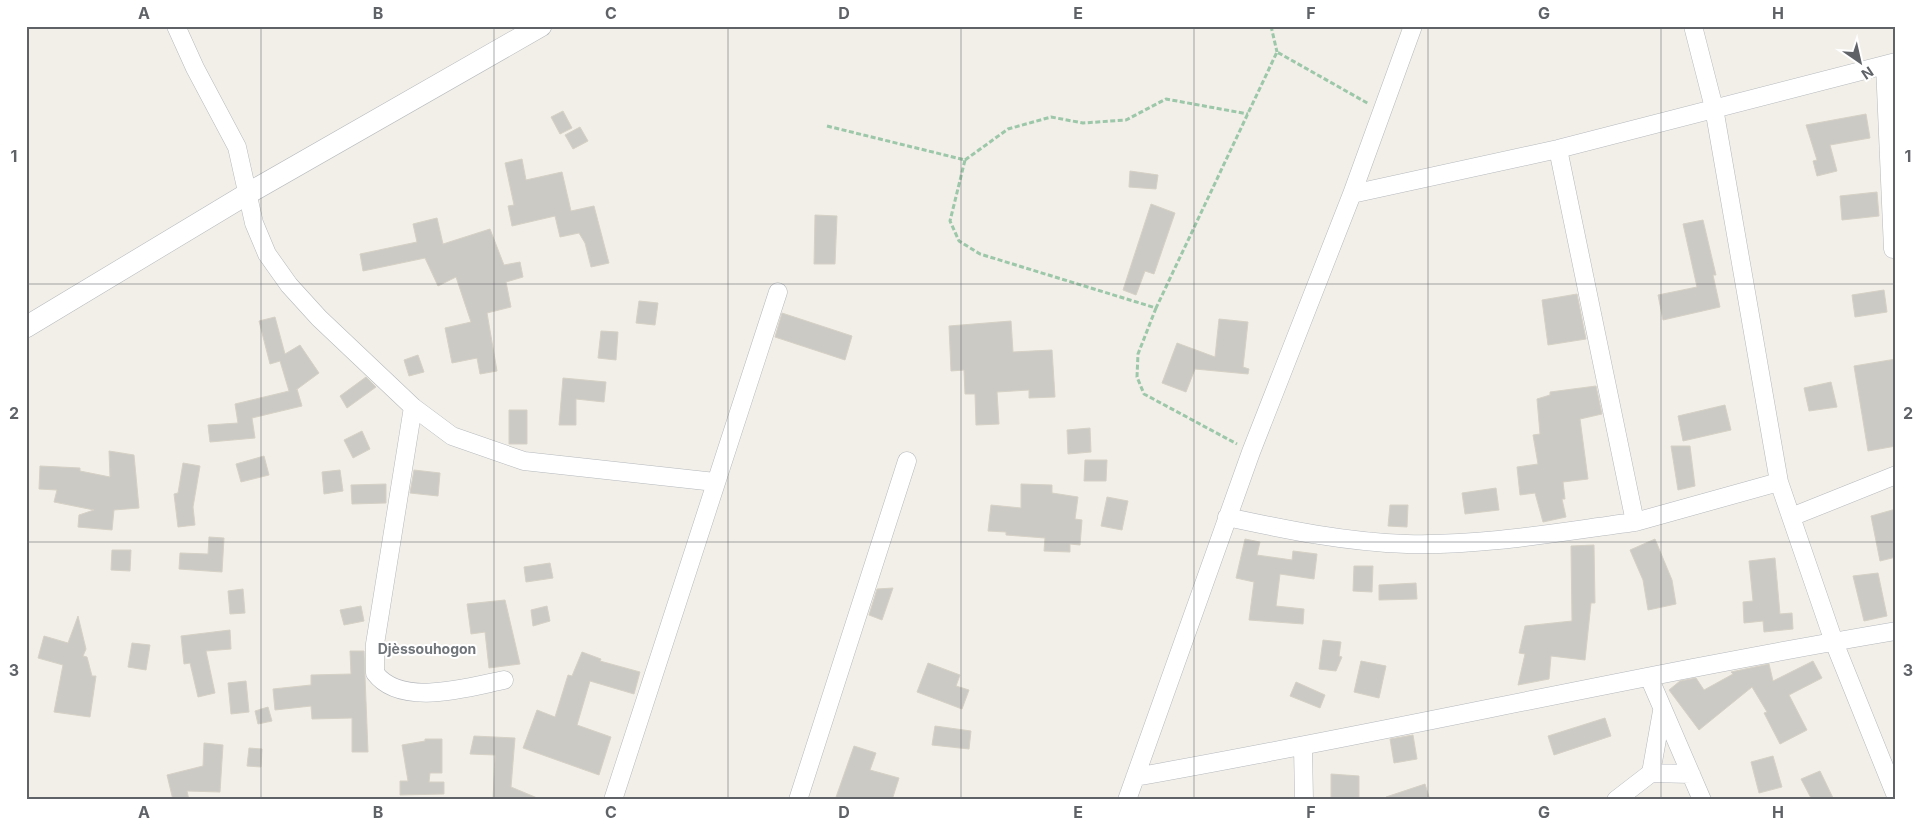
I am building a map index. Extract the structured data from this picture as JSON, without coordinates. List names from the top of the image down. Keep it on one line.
{"districts":["Djèssouhogon"],"north":"bottom right","grid":{"columns":["A","B","C","D","E","F","G","H"],"rows":["1","2","3"]}}
